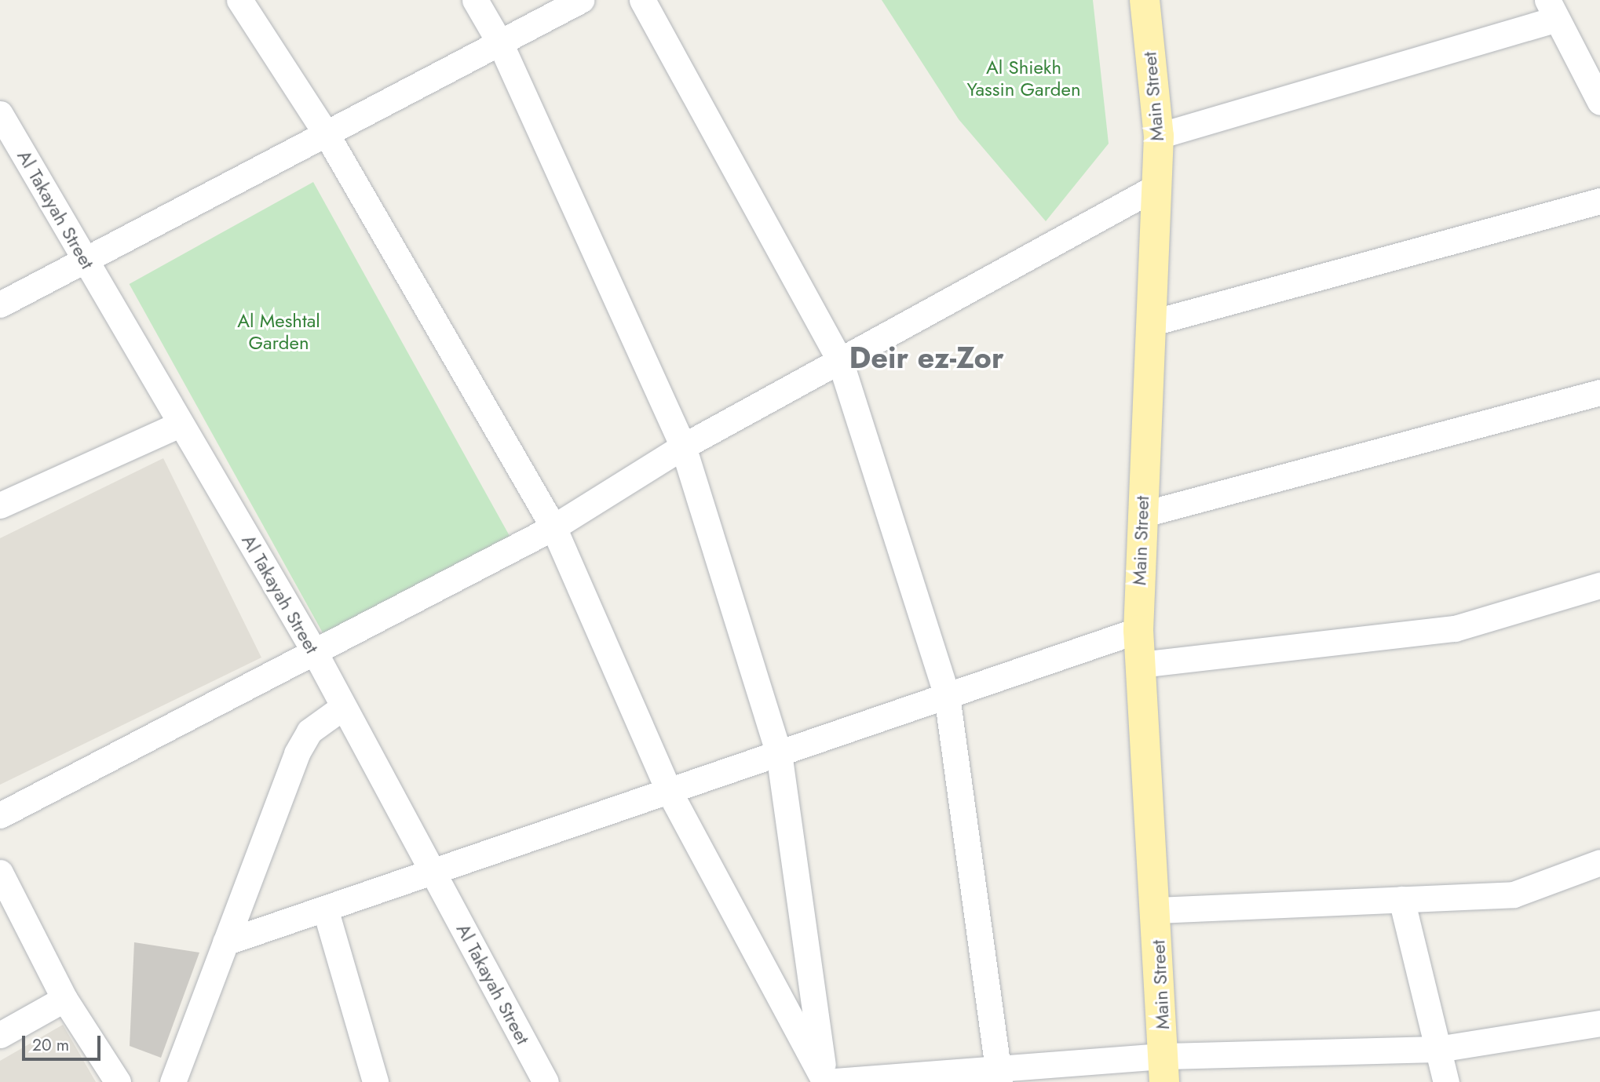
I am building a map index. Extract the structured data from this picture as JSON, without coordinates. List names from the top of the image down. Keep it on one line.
{"streets":{"main road":["Main Street"],"street":["Al Takayah Street"]},"districts":["Deir ez-Zor"],"parks":["Al Shiekh Yassin Garden","Al Meshtal Garden"],"scale_bar":"20 m"}
